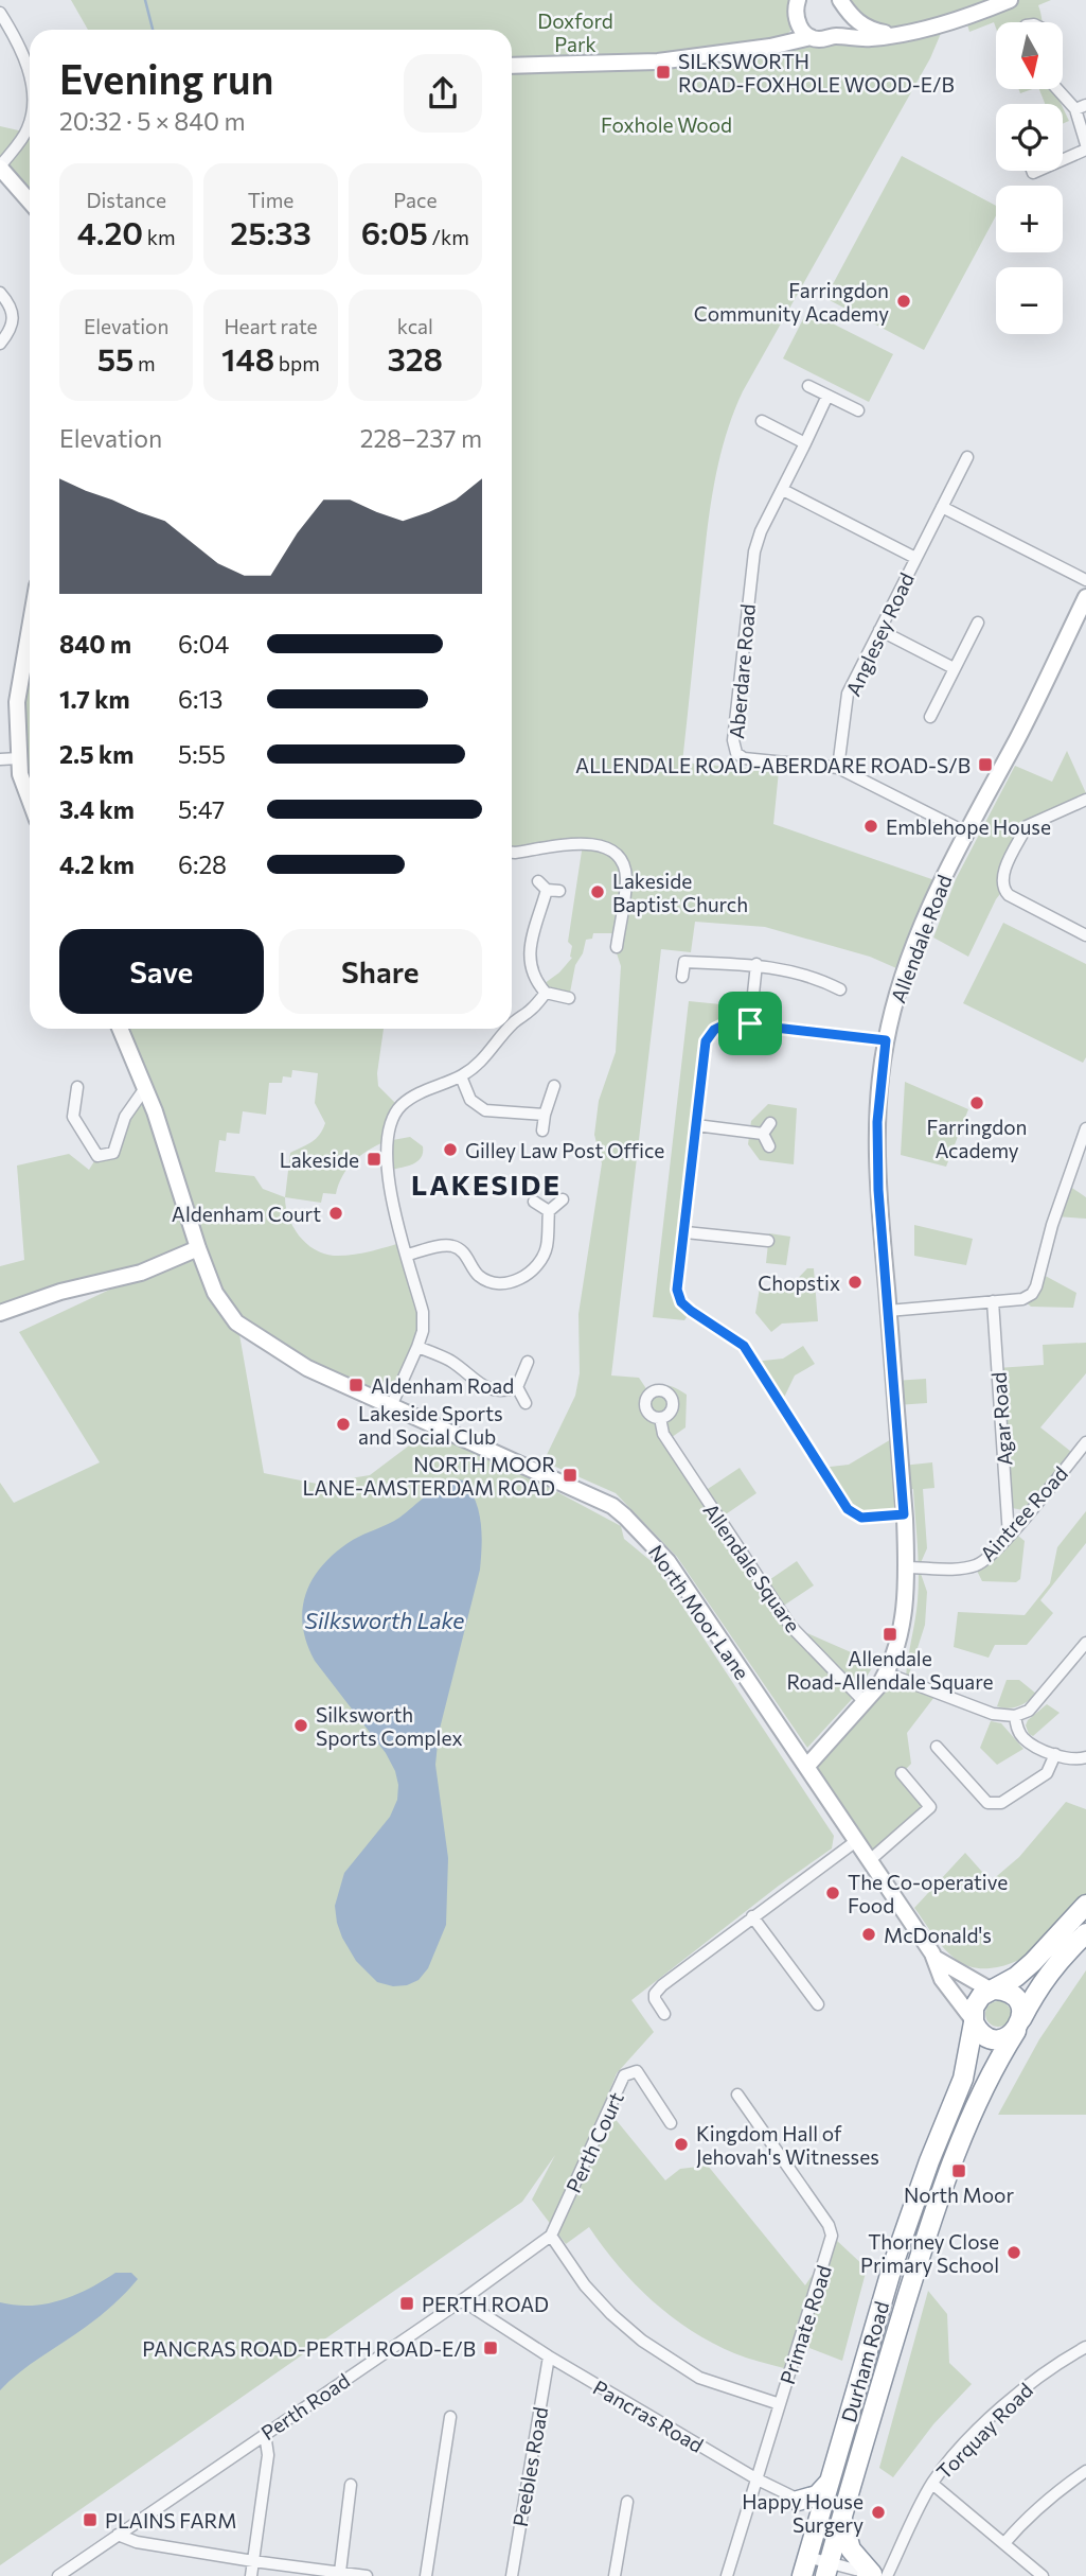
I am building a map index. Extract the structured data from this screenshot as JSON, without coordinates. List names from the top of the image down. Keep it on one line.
{"streets":{"highway":["Durham Road"],"street":["Anglesey Road","Aberdare Road","Allendale Road","Agar Road","Aintree Road","Allendale Square","North Moor Lane","Perth Court","Primate Road","Perth Road","Pancras Road","Torquay Road","Peebles Road"]},"crossings":[["Anglesey Road","Aberdare Road"],["Aberdare Road","Allendale Road"],["Allendale Road","Aintree Road"],["Allendale Road","Allendale Square"],["Allendale Road","North Moor Lane"],["Agar Road","Aintree Road"],["North Moor Lane","Durham Road"],["Perth Court","Perth Road"],["Primate Road","Pancras Road"],["Durham Road","Pancras Road"],["Perth Road","Pancras Road"],["Pancras Road","Peebles Road"]],"districts":["LAKESIDE"],"water":["Silksworth Lake"],"parks":["Doxford Park","Foxhole Wood"],"places":{"transit":["SILKSWORTH ROAD-FOXHOLE WOOD-E/B","ALLENDALE ROAD-ABERDARE ROAD-S/B","Lakeside","Aldenham Road","NORTH MOOR LANE-AMSTERDAM ROAD","Allendale Road-Allendale Square","North Moor","PERTH ROAD","PANCRAS ROAD-PERTH ROAD-E/B","PLAINS FARM"],"other":["Farringdon Community Academy","Emblehope House","Lakeside Baptist Church","Farringdon Academy","Gilley Law Post Office","Aldenham Court","Chopstix","Lakeside Sports and Social Club","Silksworth Sports Complex","The Co-operative Food","McDonald's","Kingdom Hall of Jehovah's Witnesses","Thorney Close Primary School","Happy House Surgery"]},"north":"bottom","page":{"map_buttons":["+","−"],"heading":["Evening run","20:32 · 5 × 840 m"],"stats":[["Distance","4.20 km"],["Time","25:33"],["Pace","6:05 /km"],["Elevation","55 m"],["Heart rate","148 bpm"],["kcal","328"]],"chart":["Elevation","228–237 m"],"list":[{"name":"840 m","note":"6:04"},{"name":"1.7 km","note":"6:13"},{"name":"2.5 km","note":"5:55"},{"name":"3.4 km","note":"5:47"},{"name":"4.2 km","note":"6:28"}],"buttons":["Save","Share"]}}
